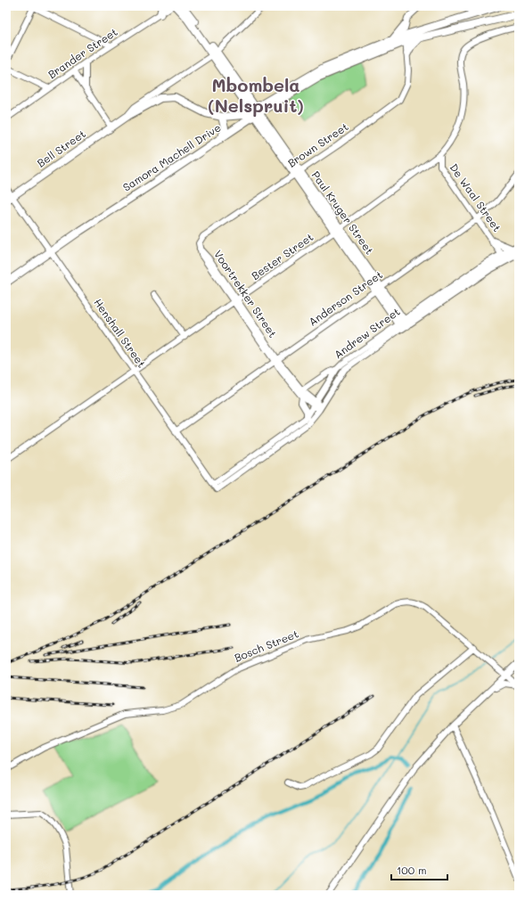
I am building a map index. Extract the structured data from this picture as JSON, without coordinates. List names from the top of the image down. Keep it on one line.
{"streets":{"main road":["Bell Street","Samora Machell Drive","Paul Kruger Street","Andrew Street"],"street":["Brander Street","Brown Street","De Waal Street","Bester Street","Voortrekker Street","Anderson Street","Henshall Street","Bosch Street"]},"crossings":[["Brown Street","Samora Machell Drive"],["Brown Street","Paul Kruger Street"],["Brown Street","Voortrekker Street"],["Bell Street","Samora Machell Drive"],["Bell Street","Paul Kruger Street"],["Bell Street","Henshall Street"],["Samora Machell Drive","Paul Kruger Street"],["Samora Machell Drive","Henshall Street"],["De Waal Street","Bester Street"],["De Waal Street","Anderson Street"],["De Waal Street","Andrew Street"],["Paul Kruger Street","Bester Street"],["Paul Kruger Street","Anderson Street"],["Paul Kruger Street","Andrew Street"],["Bester Street","Voortrekker Street"],["Bester Street","Henshall Street"],["Voortrekker Street","Anderson Street"],["Voortrekker Street","Andrew Street"],["Anderson Street","Henshall Street"],["Henshall Street","Andrew Street"]],"districts":["Mbombela (Nelspruit)"],"scale_bar":"100 m"}
